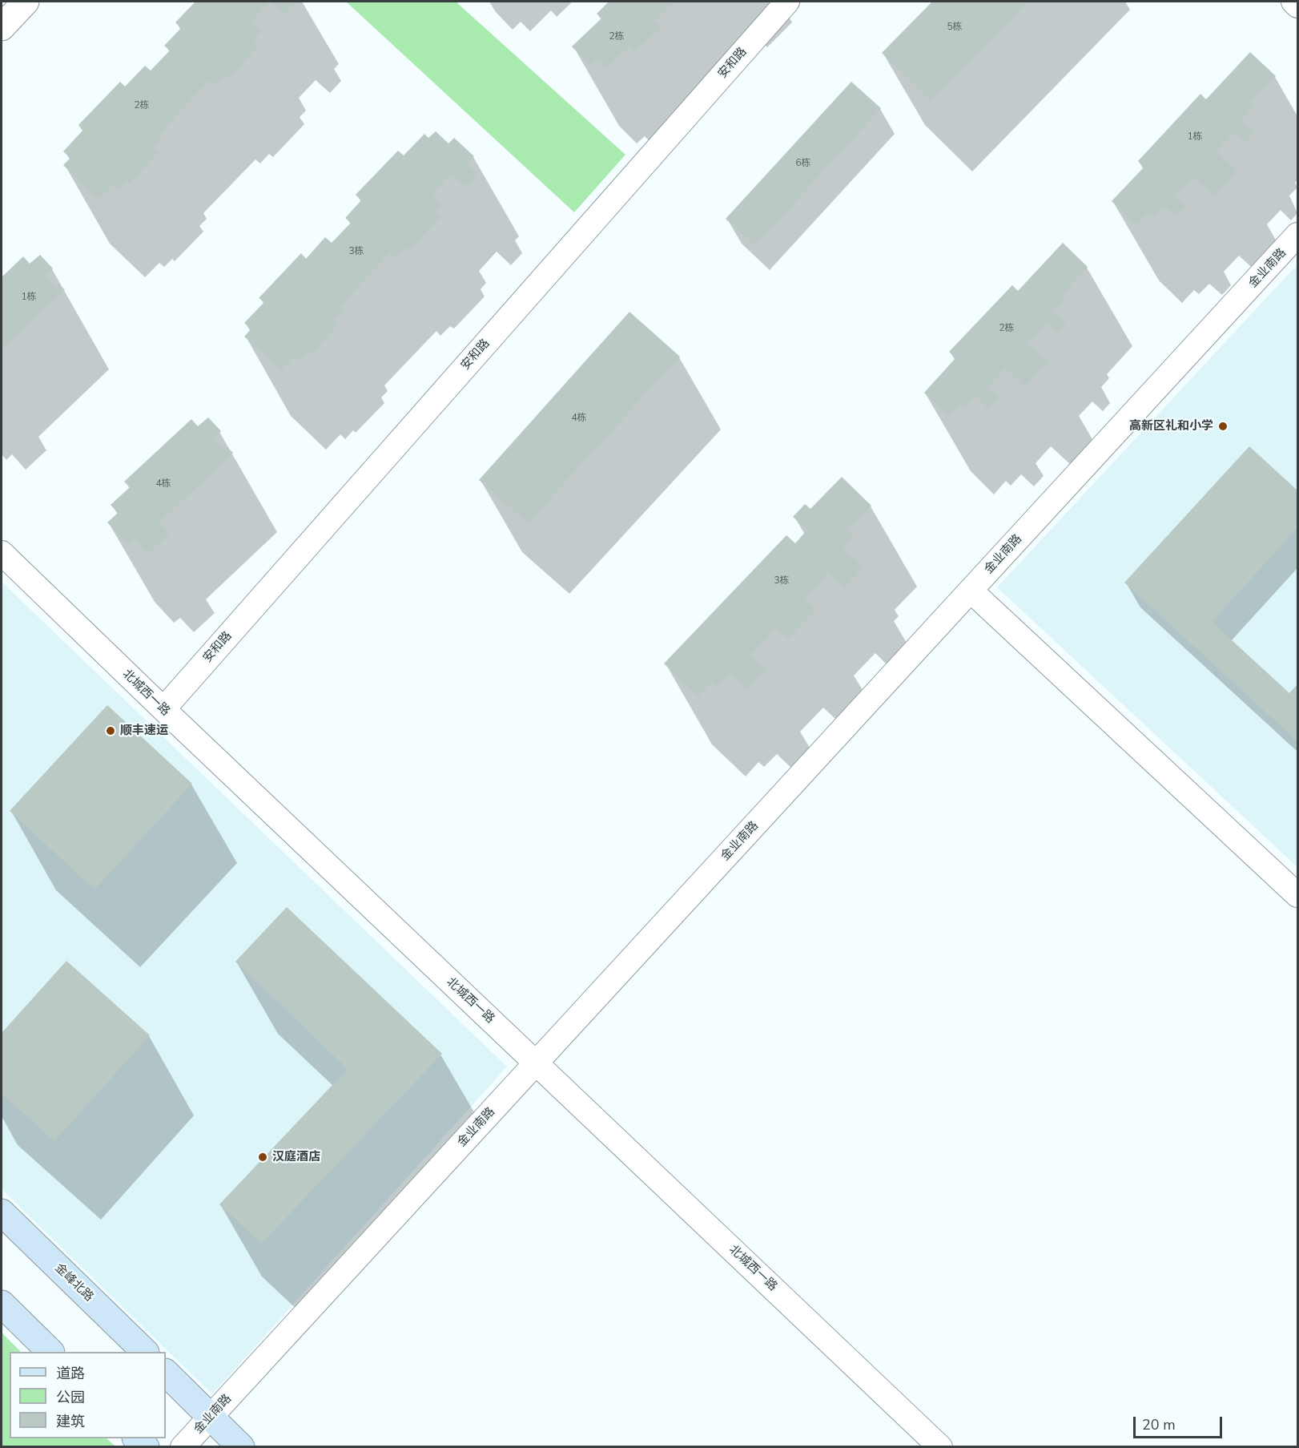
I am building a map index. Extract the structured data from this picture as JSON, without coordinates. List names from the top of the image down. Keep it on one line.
{"streets":{"main road":["金峰北路"],"street":["安和路","金业南路","北城西一路"]},"crossings":[["安和路","北城西一路"],["金业南路","北城西一路"]],"places":["高新区礼和小学","顺丰速运","汉庭酒店"],"house_numbers":["5栋","2栋","2栋","1栋","6栋","3栋","1栋","2栋","4栋","4栋","3栋"],"legend":["道路","公园","建筑"],"scale_bar":"20 m"}
